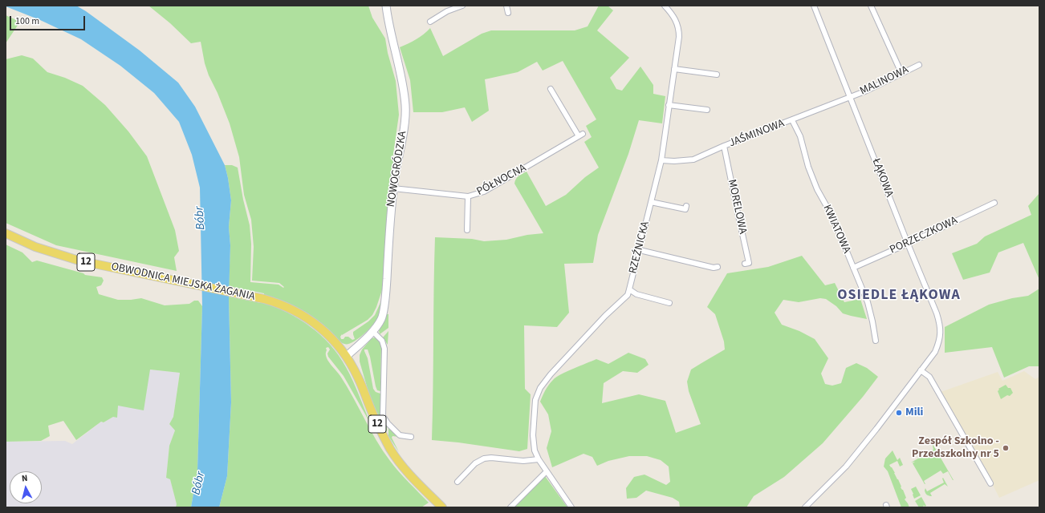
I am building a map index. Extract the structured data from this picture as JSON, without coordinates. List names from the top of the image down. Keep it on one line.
{"streets":{"main road":["NOWOGRÓDZKA","12","OBWODNICA MIEJSKA ŻAGANIA"],"street":["MALINOWA","JAŚMINOWA","ŁĄKOWA","PÓŁNOCNA","MORELOWA","KWIATOWA","PORZECZKOWA","RZEŹNICKA"]},"crossings":[["MALINOWA","JAŚMINOWA"],["MALINOWA","ŁĄKOWA"],["JAŚMINOWA","ŁĄKOWA"],["JAŚMINOWA","MORELOWA"],["JAŚMINOWA","KWIATOWA"],["JAŚMINOWA","RZEŹNICKA"],["NOWOGRÓDZKA","PÓŁNOCNA"],["NOWOGRÓDZKA","12"],["NOWOGRÓDZKA","OBWODNICA MIEJSKA ŻAGANIA"],["ŁĄKOWA","PORZECZKOWA"],["KWIATOWA","PORZECZKOWA"],["12","OBWODNICA MIEJSKA ŻAGANIA"]],"districts":["OSIEDLE ŁĄKOWA"],"water":["Bóbr"],"places":["Mili","Zespół Szkolno - Przedszkolny nr 5"],"scale_bar":"100 m","north":"top"}
